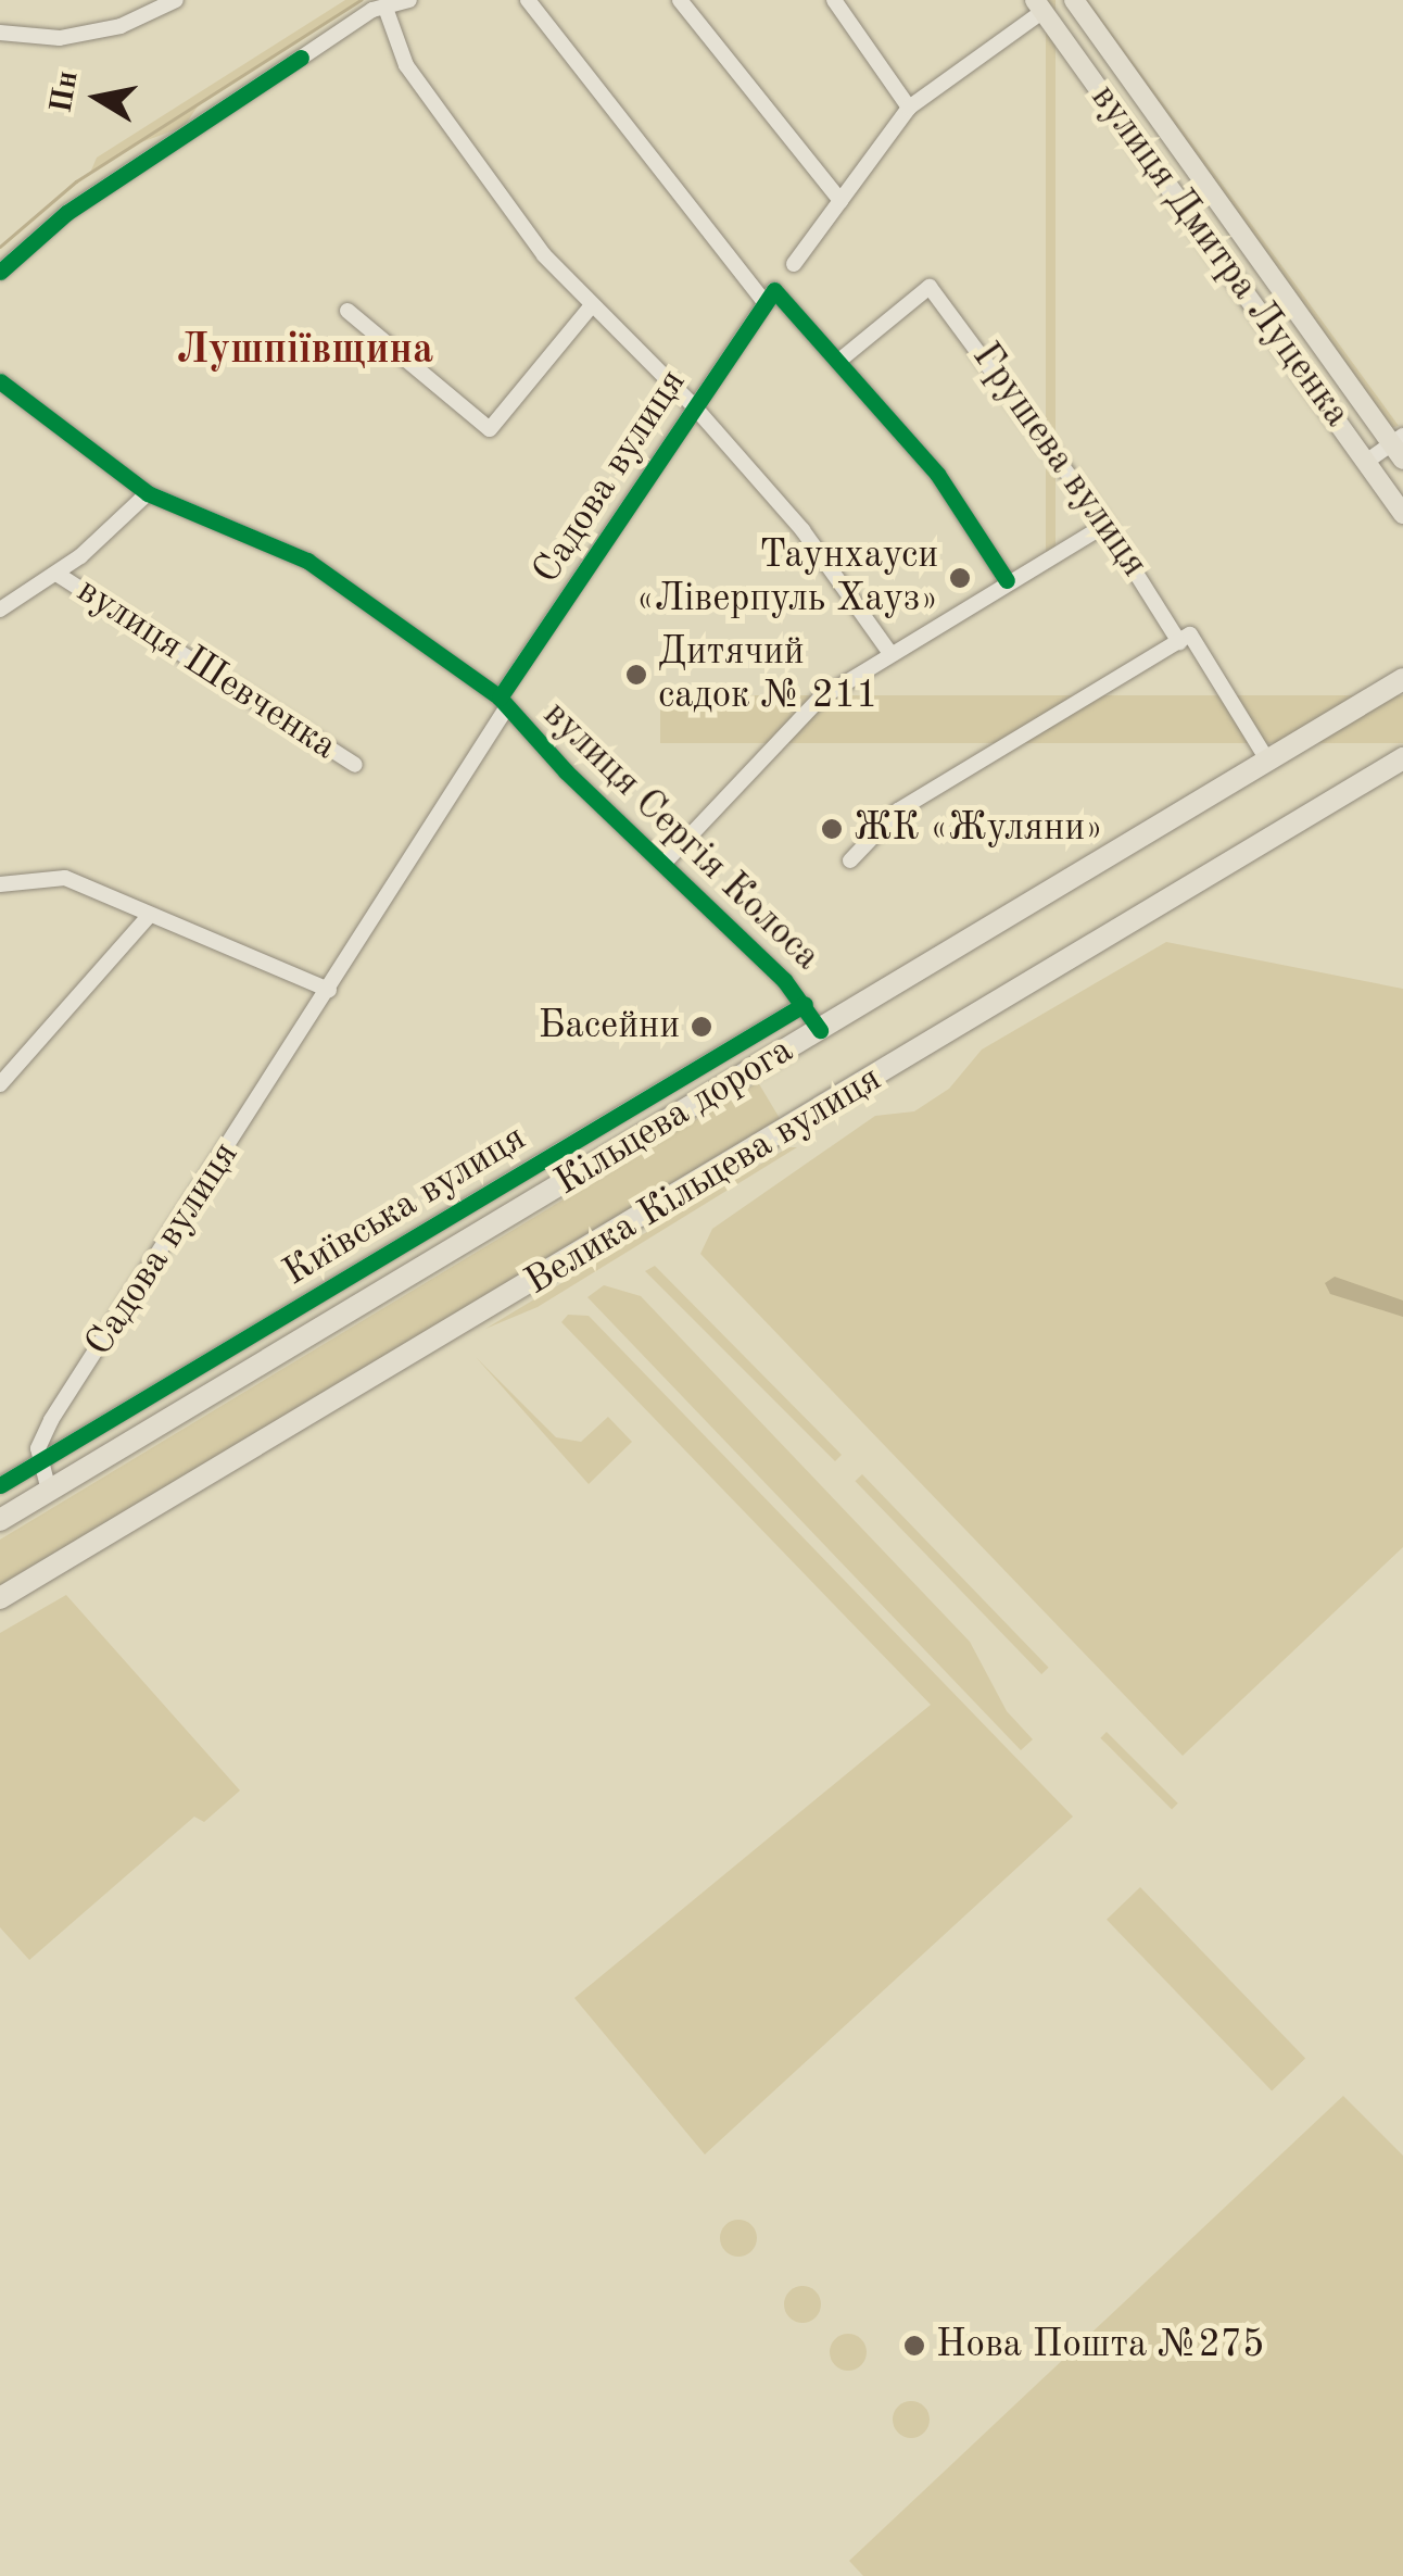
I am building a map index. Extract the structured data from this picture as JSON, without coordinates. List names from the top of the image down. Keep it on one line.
{"streets":{"highway":["Кільцева дорога","Велика Кільцева вулиця"],"main road":["вулиця Дмитра Луценка"],"street":["Грушева вулиця","Садова вулиця","вулиця Шевченка","вулиця Сергія Колоса","Київська вулиця"]},"crossings":[["Грушева вулиця","Кільцева дорога"],["Садова вулиця","вулиця Сергія Колоса"],["Садова вулиця","Київська вулиця"],["вулиця Шевченка","вулиця Сергія Колоса"],["вулиця Сергія Колоса","Кільцева дорога"],["вулиця Сергія Колоса","Київська вулиця"]],"districts":["Лушпіївщина"],"places":["Таунхауси «Ліверпуль Хауз»","Дитячий садок № 211","ЖК «Жуляни»","Басейни","Нова Пошта №275"],"north":"left"}
